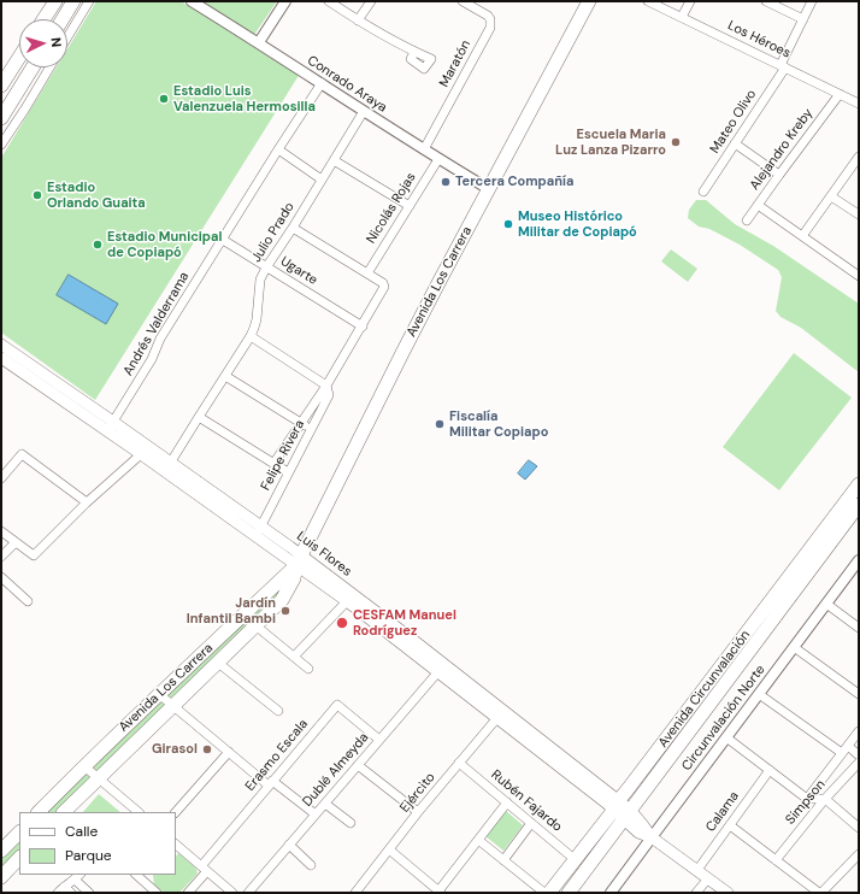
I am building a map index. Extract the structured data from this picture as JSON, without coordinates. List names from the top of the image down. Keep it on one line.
{"streets":{"main road":["Avenida Los Carrera","Luis Flores","Avenida Circunvalación"],"street":["Los Héroes","Maratón","Conrado Araya","Mateo Olivo","Alejandro Kreby","Nicolás Rojas","Julio Prado","Ugarte","Andrés Valderrama","Felipe Rivera","Circunvalación Norte","Erasmo Escala","Dublé Almeyda","Ejército","Rubén Fajardo","Simpson","Calama"]},"crossings":[["Los Héroes","Mateo Olivo"],["Los Héroes","Alejandro Kreby"],["Maratón","Conrado Araya"],["Conrado Araya","Nicolás Rojas"],["Conrado Araya","Julio Prado"],["Conrado Araya","Avenida Los Carrera"],["Conrado Araya","Andrés Valderrama"],["Nicolás Rojas","Felipe Rivera"],["Julio Prado","Ugarte"],["Julio Prado","Luis Flores"],["Ugarte","Andrés Valderrama"],["Ugarte","Felipe Rivera"],["Avenida Los Carrera","Luis Flores"],["Andrés Valderrama","Luis Flores"],["Felipe Rivera","Luis Flores"],["Luis Flores","Avenida Circunvalación"],["Luis Flores","Circunvalación Norte"],["Luis Flores","Dublé Almeyda"],["Luis Flores","Ejército"],["Luis Flores","Calama"],["Avenida Circunvalación","Rubén Fajardo"],["Erasmo Escala","Dublé Almeyda"],["Ejército","Rubén Fajardo"]],"places":["Estadio Luis Valenzuela Hermosilla","Escuela Maria Luz Lanza Pizarro","Tercera Compañía","Estadio Orlando Guaita","Museo Histórico Militar de Copiapó","Estadio Municipal de Copiapó","Fiscalía Militar Copiapo","Jardín Infantil Bambi","CESFAM Manuel Rodríguez","Girasol"],"legend":["Calle","Parque"],"north":"right"}
